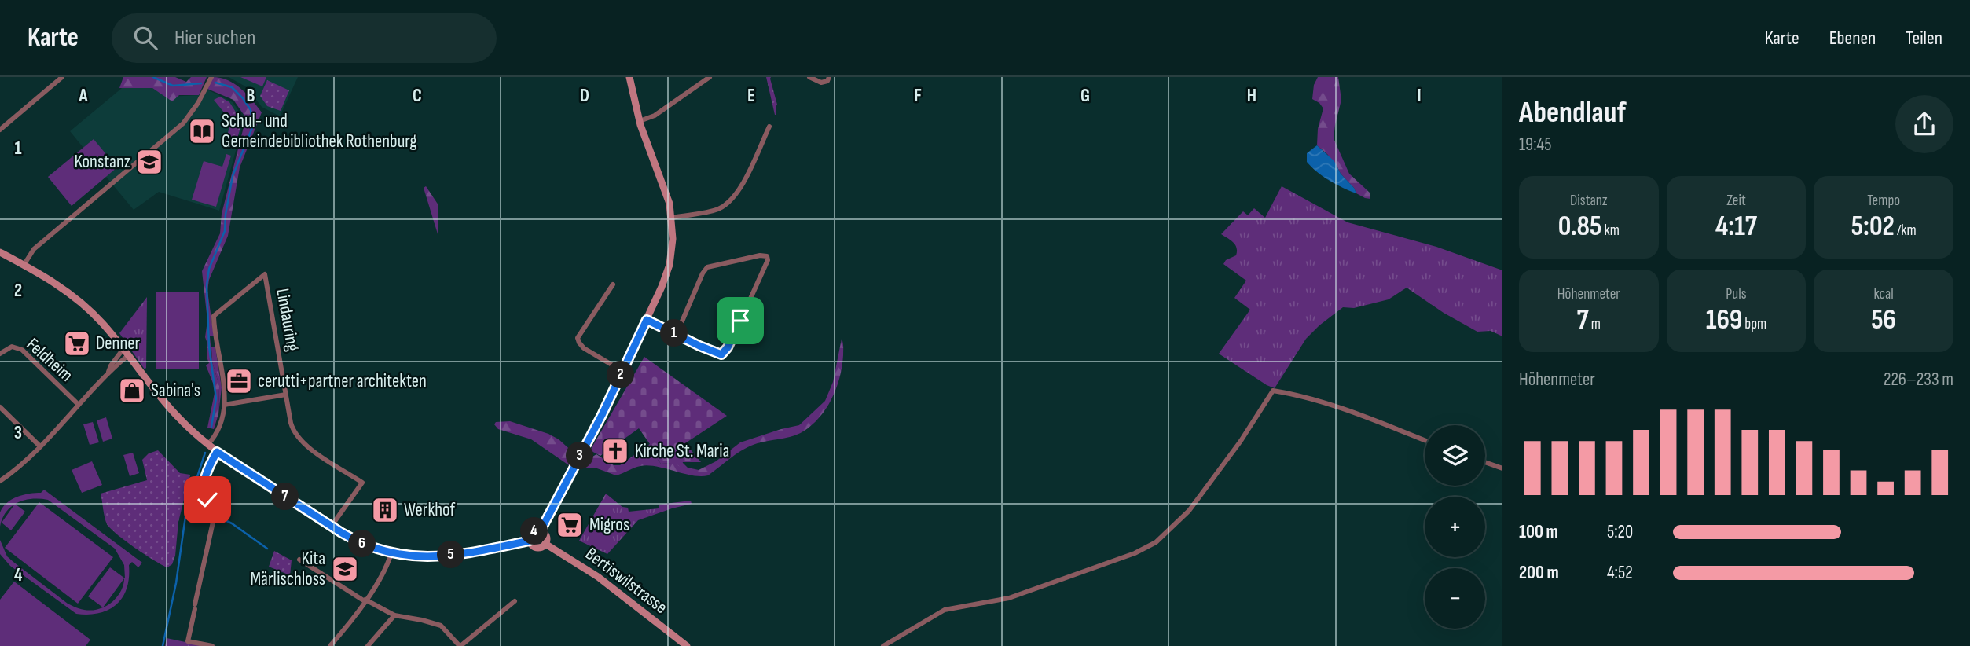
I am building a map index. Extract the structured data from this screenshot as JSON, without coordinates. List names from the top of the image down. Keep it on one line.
{"streets":{"main road":["Bertiswilstrasse"],"street":["Lindauring","Feldheim"]},"places":{"library":["Schul- und Gemeindebibliothek Rothenburg"],"school or university":["Konstanz","Kita Märlischloss"],"supermarket":["Denner","Migros"],"office":["cerutti+partner architekten"],"shop":["Sabina's"],"church":["Kirche St. Maria"],"building":["Werkhof"]},"page":{"header":"Karte","search":"Hier suchen","nav":["Karte","Ebenen","Teilen"],"heading":["Abendlauf","19:45"],"stats":[["Distanz","0.85 km"],["Zeit","4:17"],["Tempo","5:02 /km"],["Höhenmeter","7 m"],["Puls","169 bpm"],["kcal","56"]],"pins":["1","2","3","7","4","6","5"],"chart":["Höhenmeter","226–233 m"],"map_buttons":["+","−"],"list":[{"name":"100 m","note":"5:20"},{"name":"200 m","note":"4:52"}]},"grid":{"columns":["A","B","C","D","E","F","G","H","I"],"rows":["1","2","3","4"]}}
